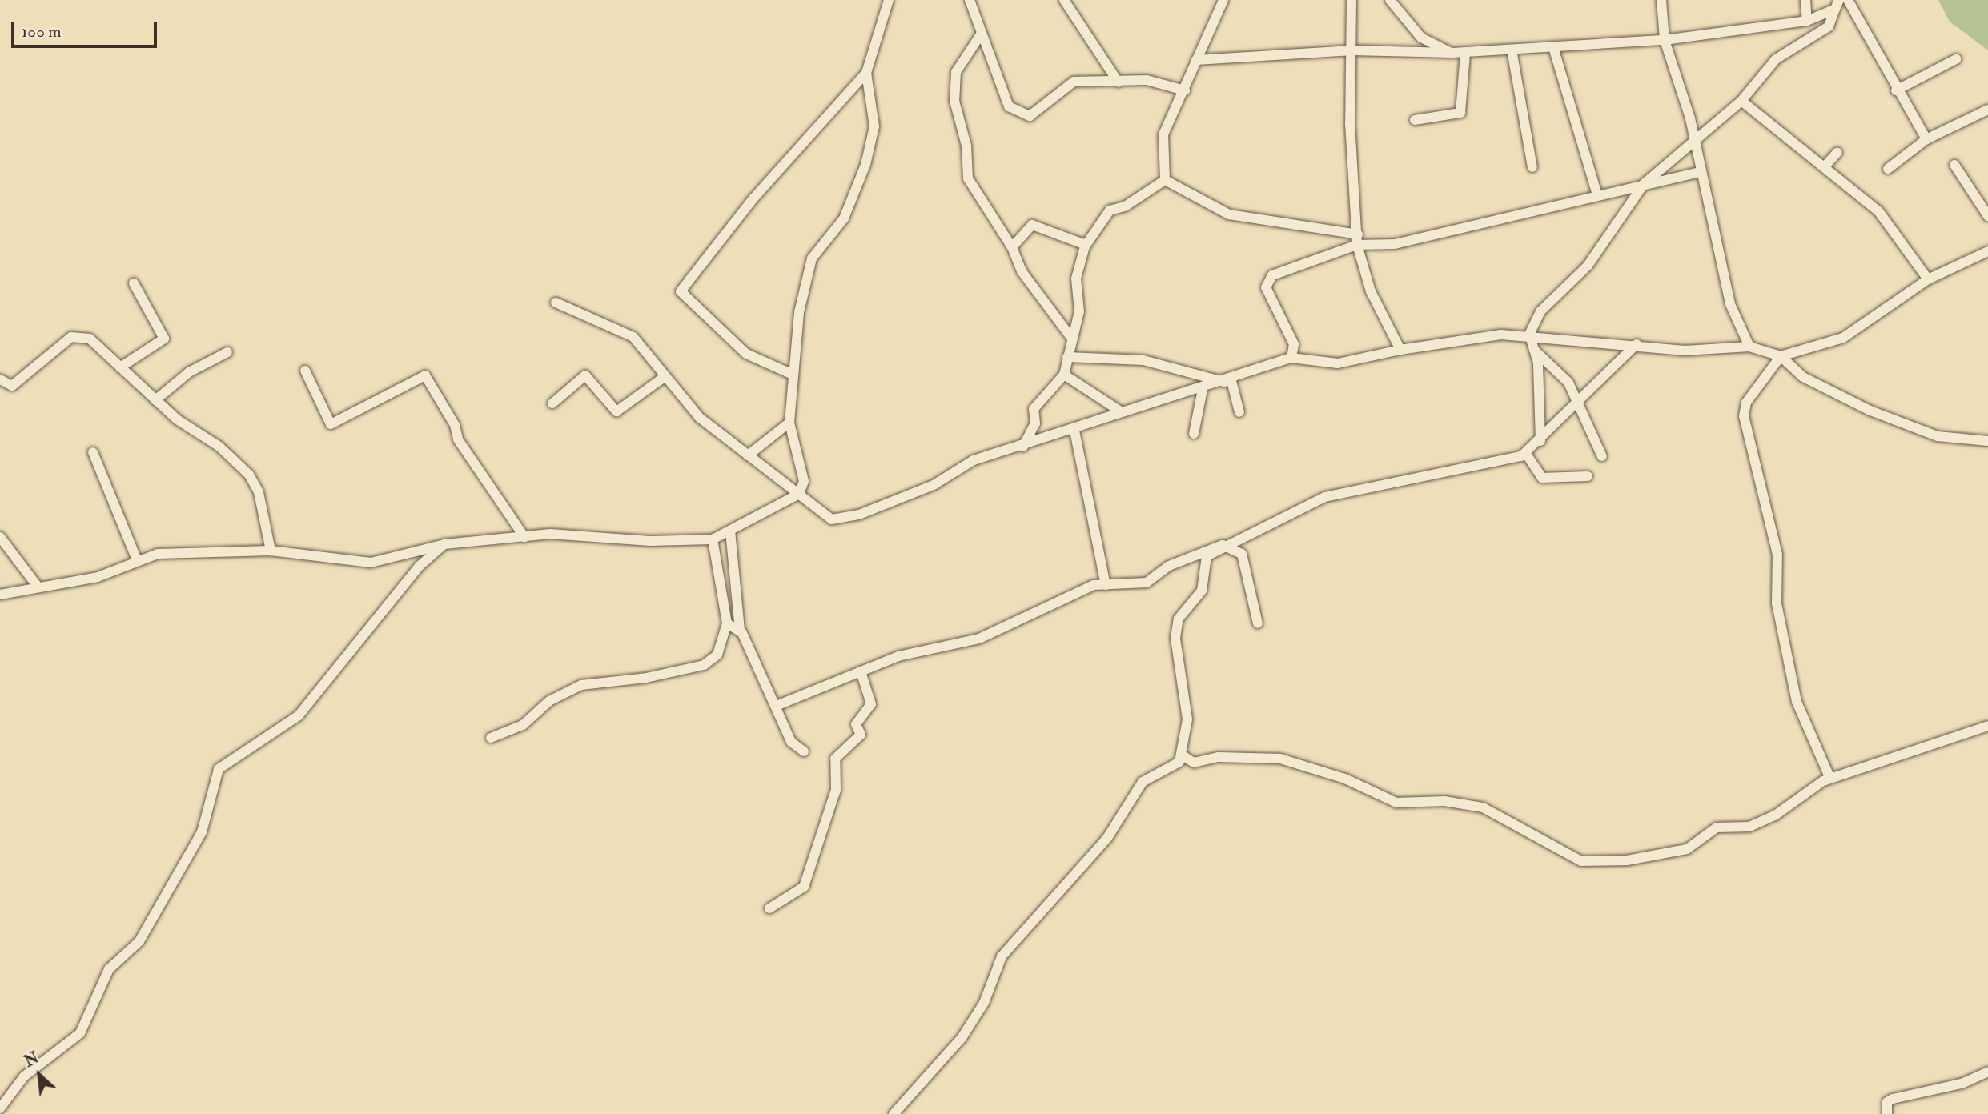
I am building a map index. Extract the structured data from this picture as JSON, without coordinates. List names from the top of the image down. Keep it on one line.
{"scale_bar":"100 m","north":"top left"}
